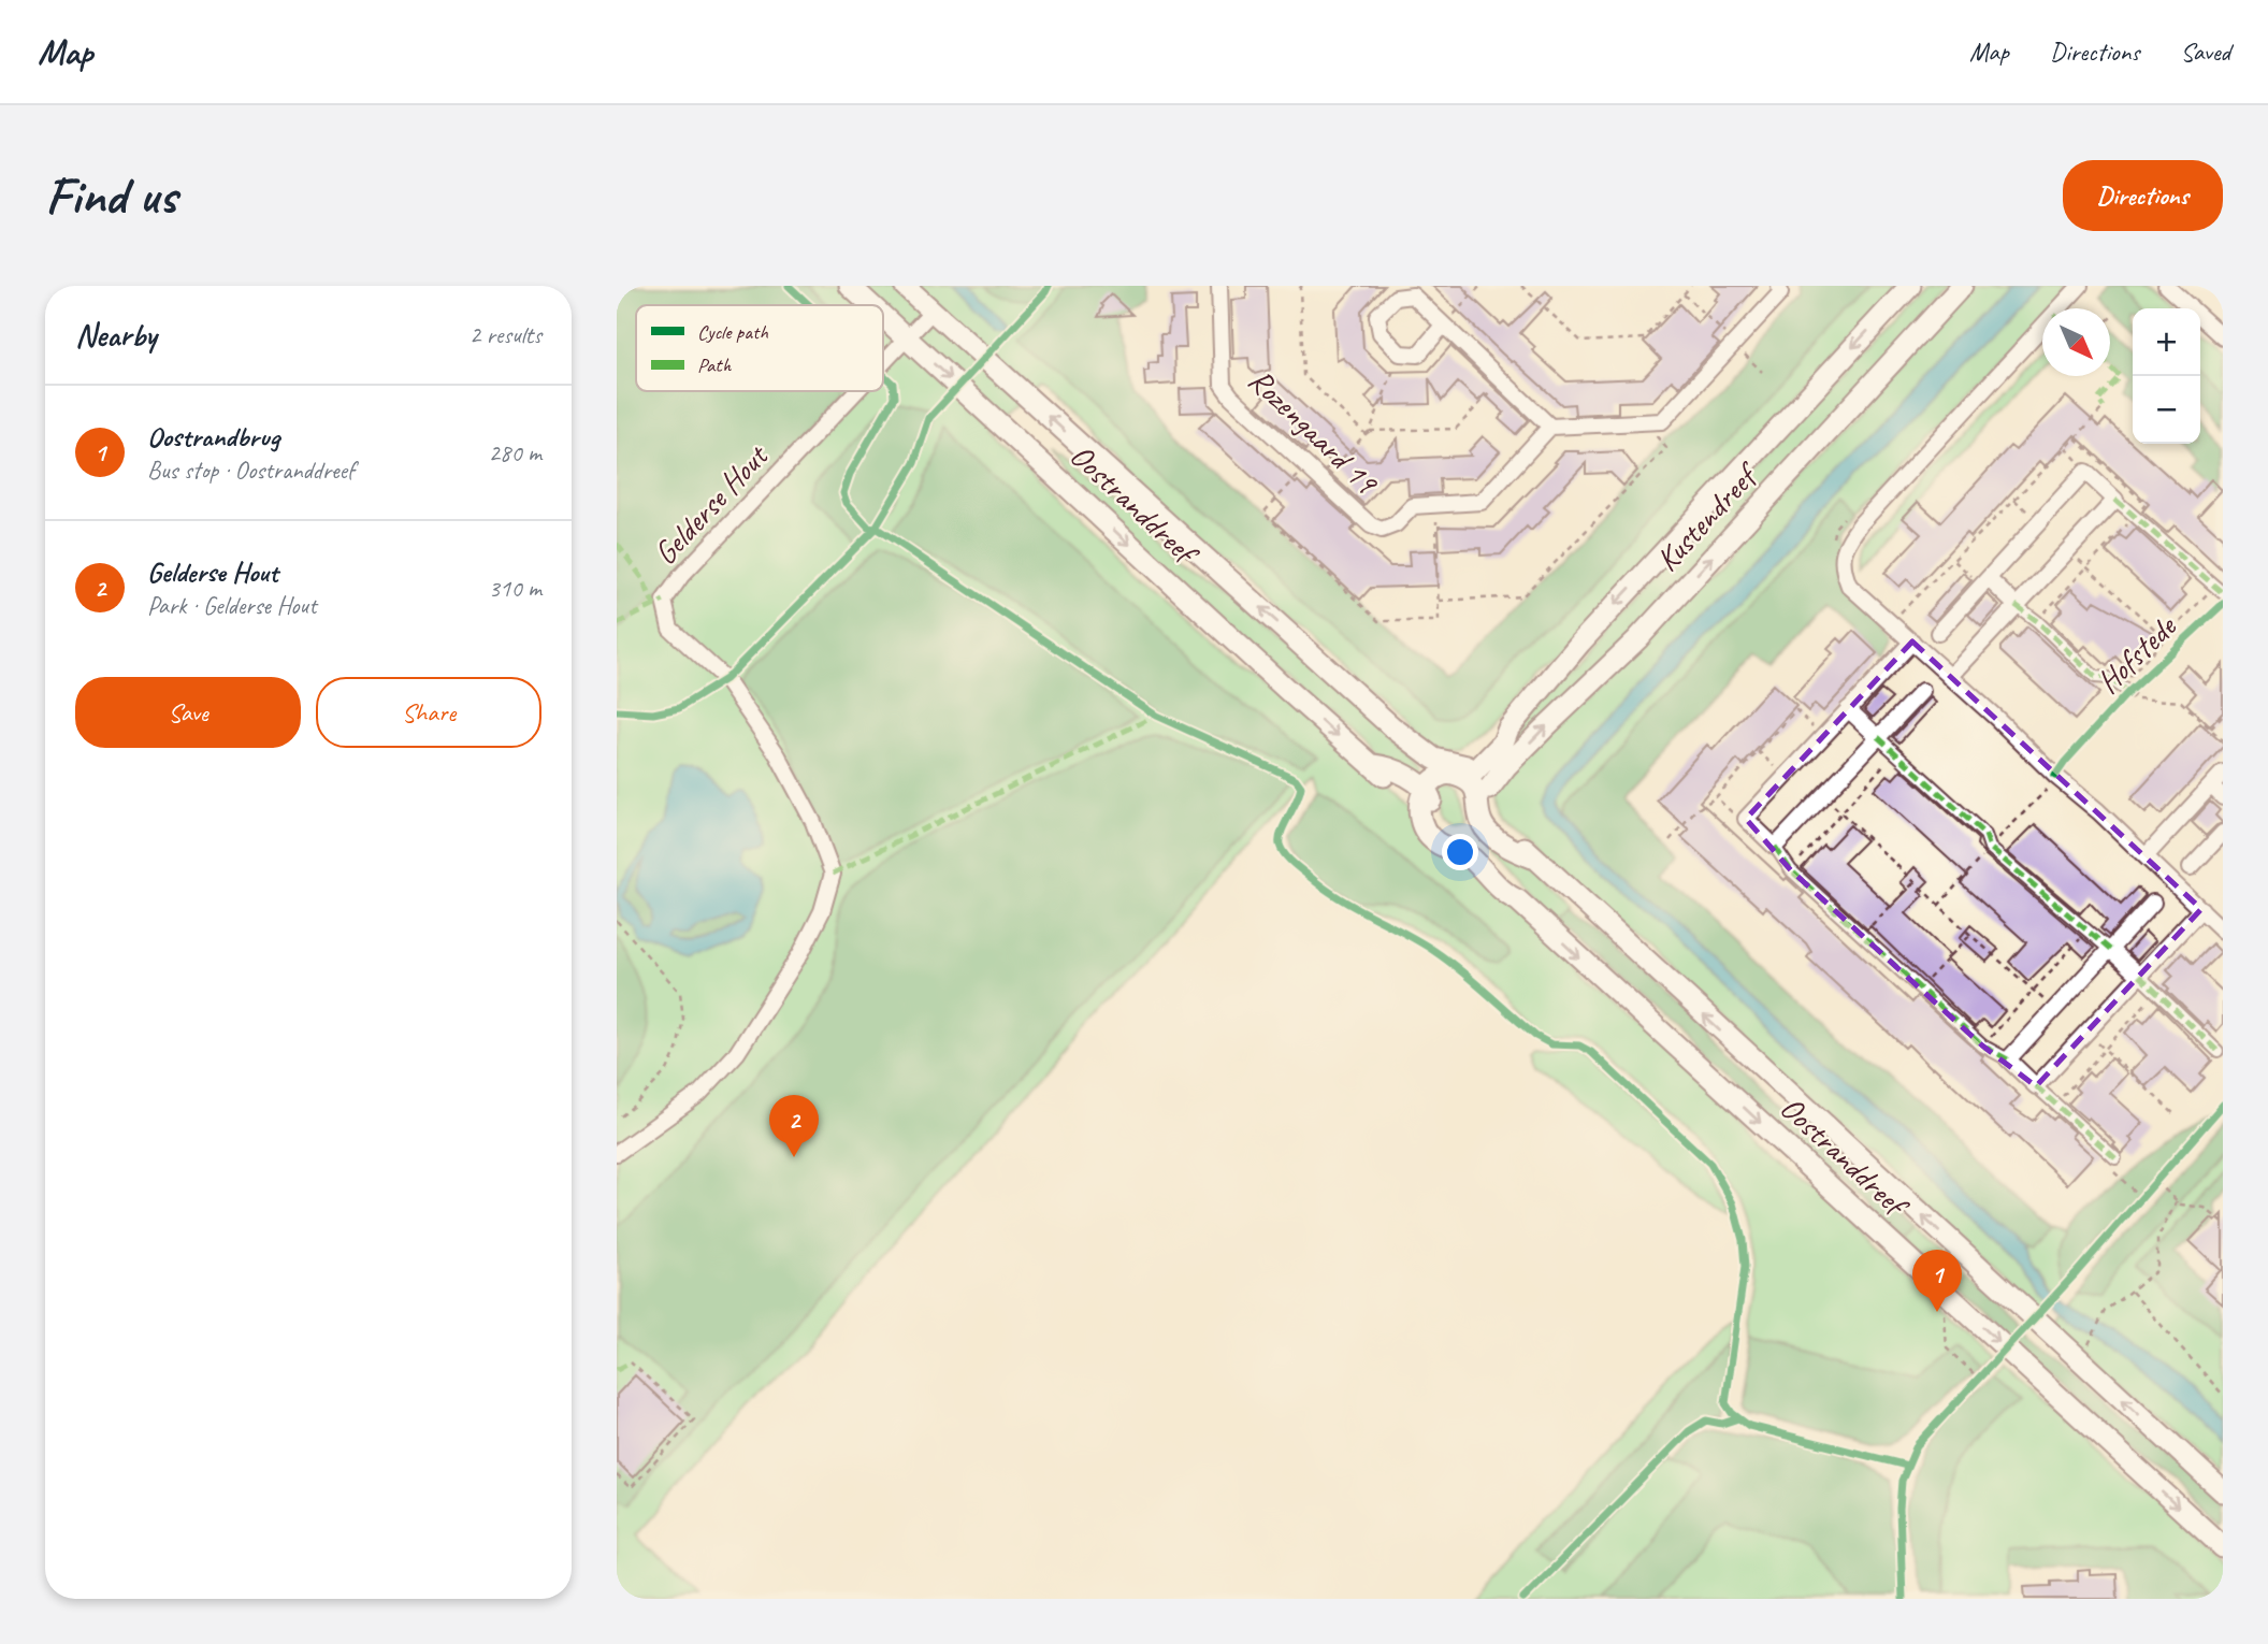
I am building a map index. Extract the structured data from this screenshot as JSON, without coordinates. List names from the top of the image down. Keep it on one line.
{"streets":{"main road":["Oostranddreef","Kustendreef"],"street":["Rozengaard 19","Gelderse Hout","Hofstede"]},"crossings":[["Oostranddreef","Gelderse Hout"],["Oostranddreef","Kustendreef"]],"legend":["Cycle path","Path"],"north":"bottom right","page":{"header":"Map","nav":["Map","Directions","Saved"],"buttons":["Directions",["Save","Share"]],"title":"Find us","heading":["Nearby","2 results"],"map_buttons":["+","−"],"list":[{"mark":"1","name":"Oostrandbrug","note":"Bus stop · Oostranddreef","value":"280 m"},{"mark":"2","name":"Gelderse Hout","note":"Park · Gelderse Hout","value":"310 m"}],"pins":["2","1"]}}
